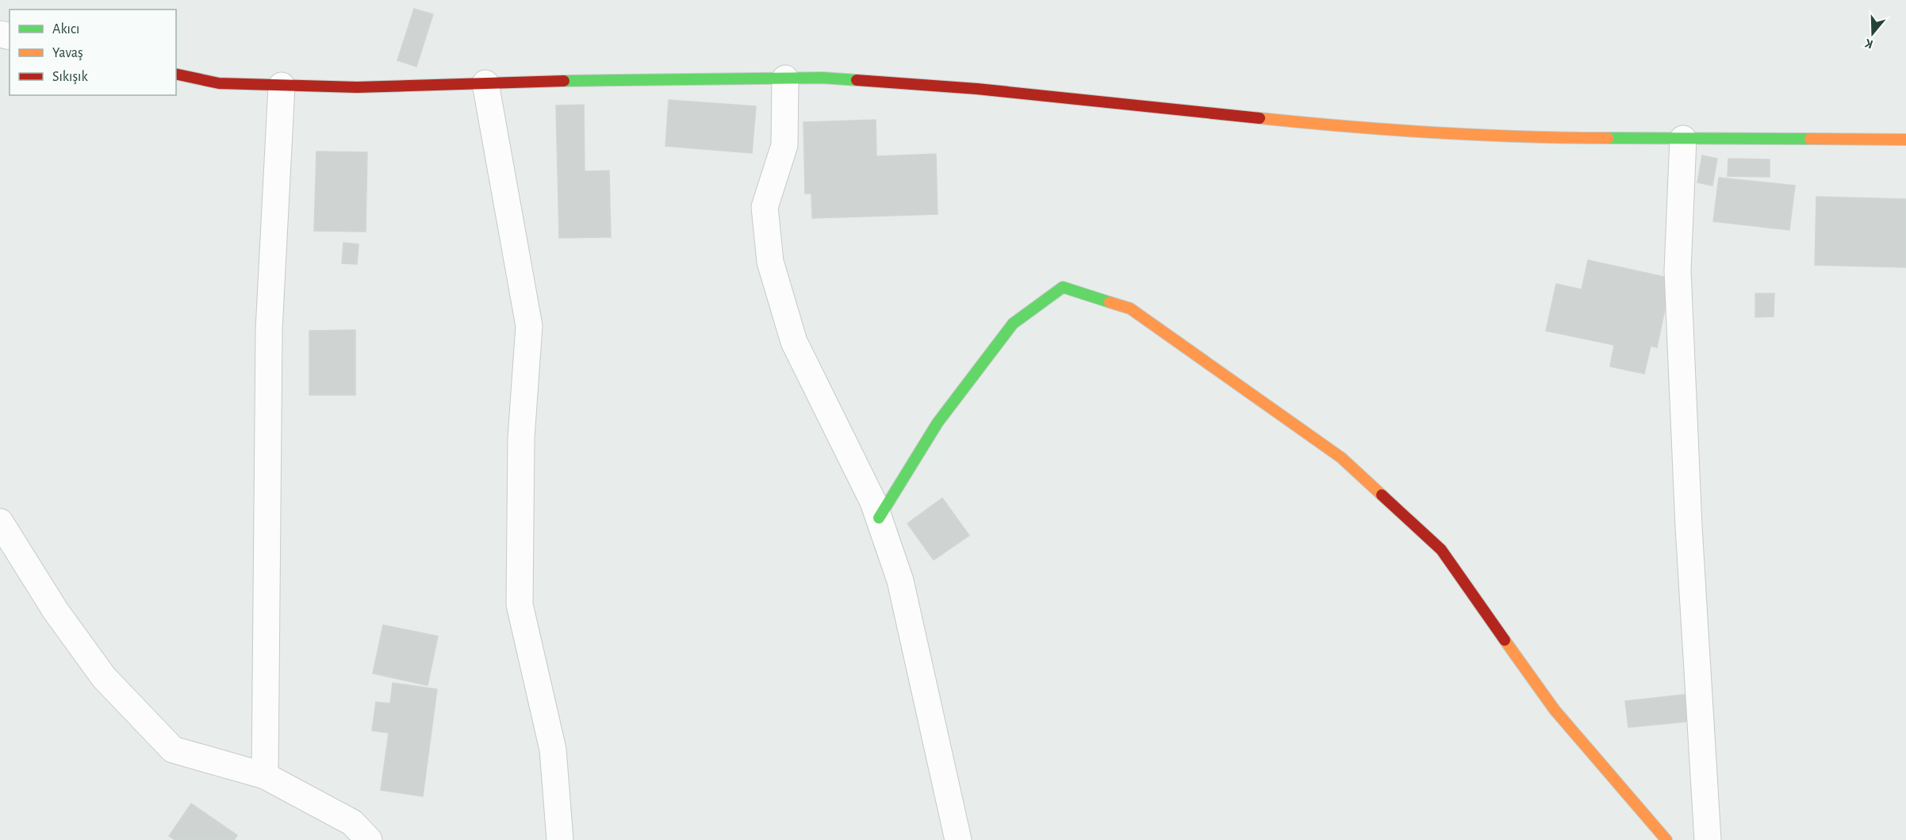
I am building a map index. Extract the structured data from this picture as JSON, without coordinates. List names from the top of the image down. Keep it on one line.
{"legend":["Akıcı","Yavaş","Sıkışık"],"north":"bottom"}
